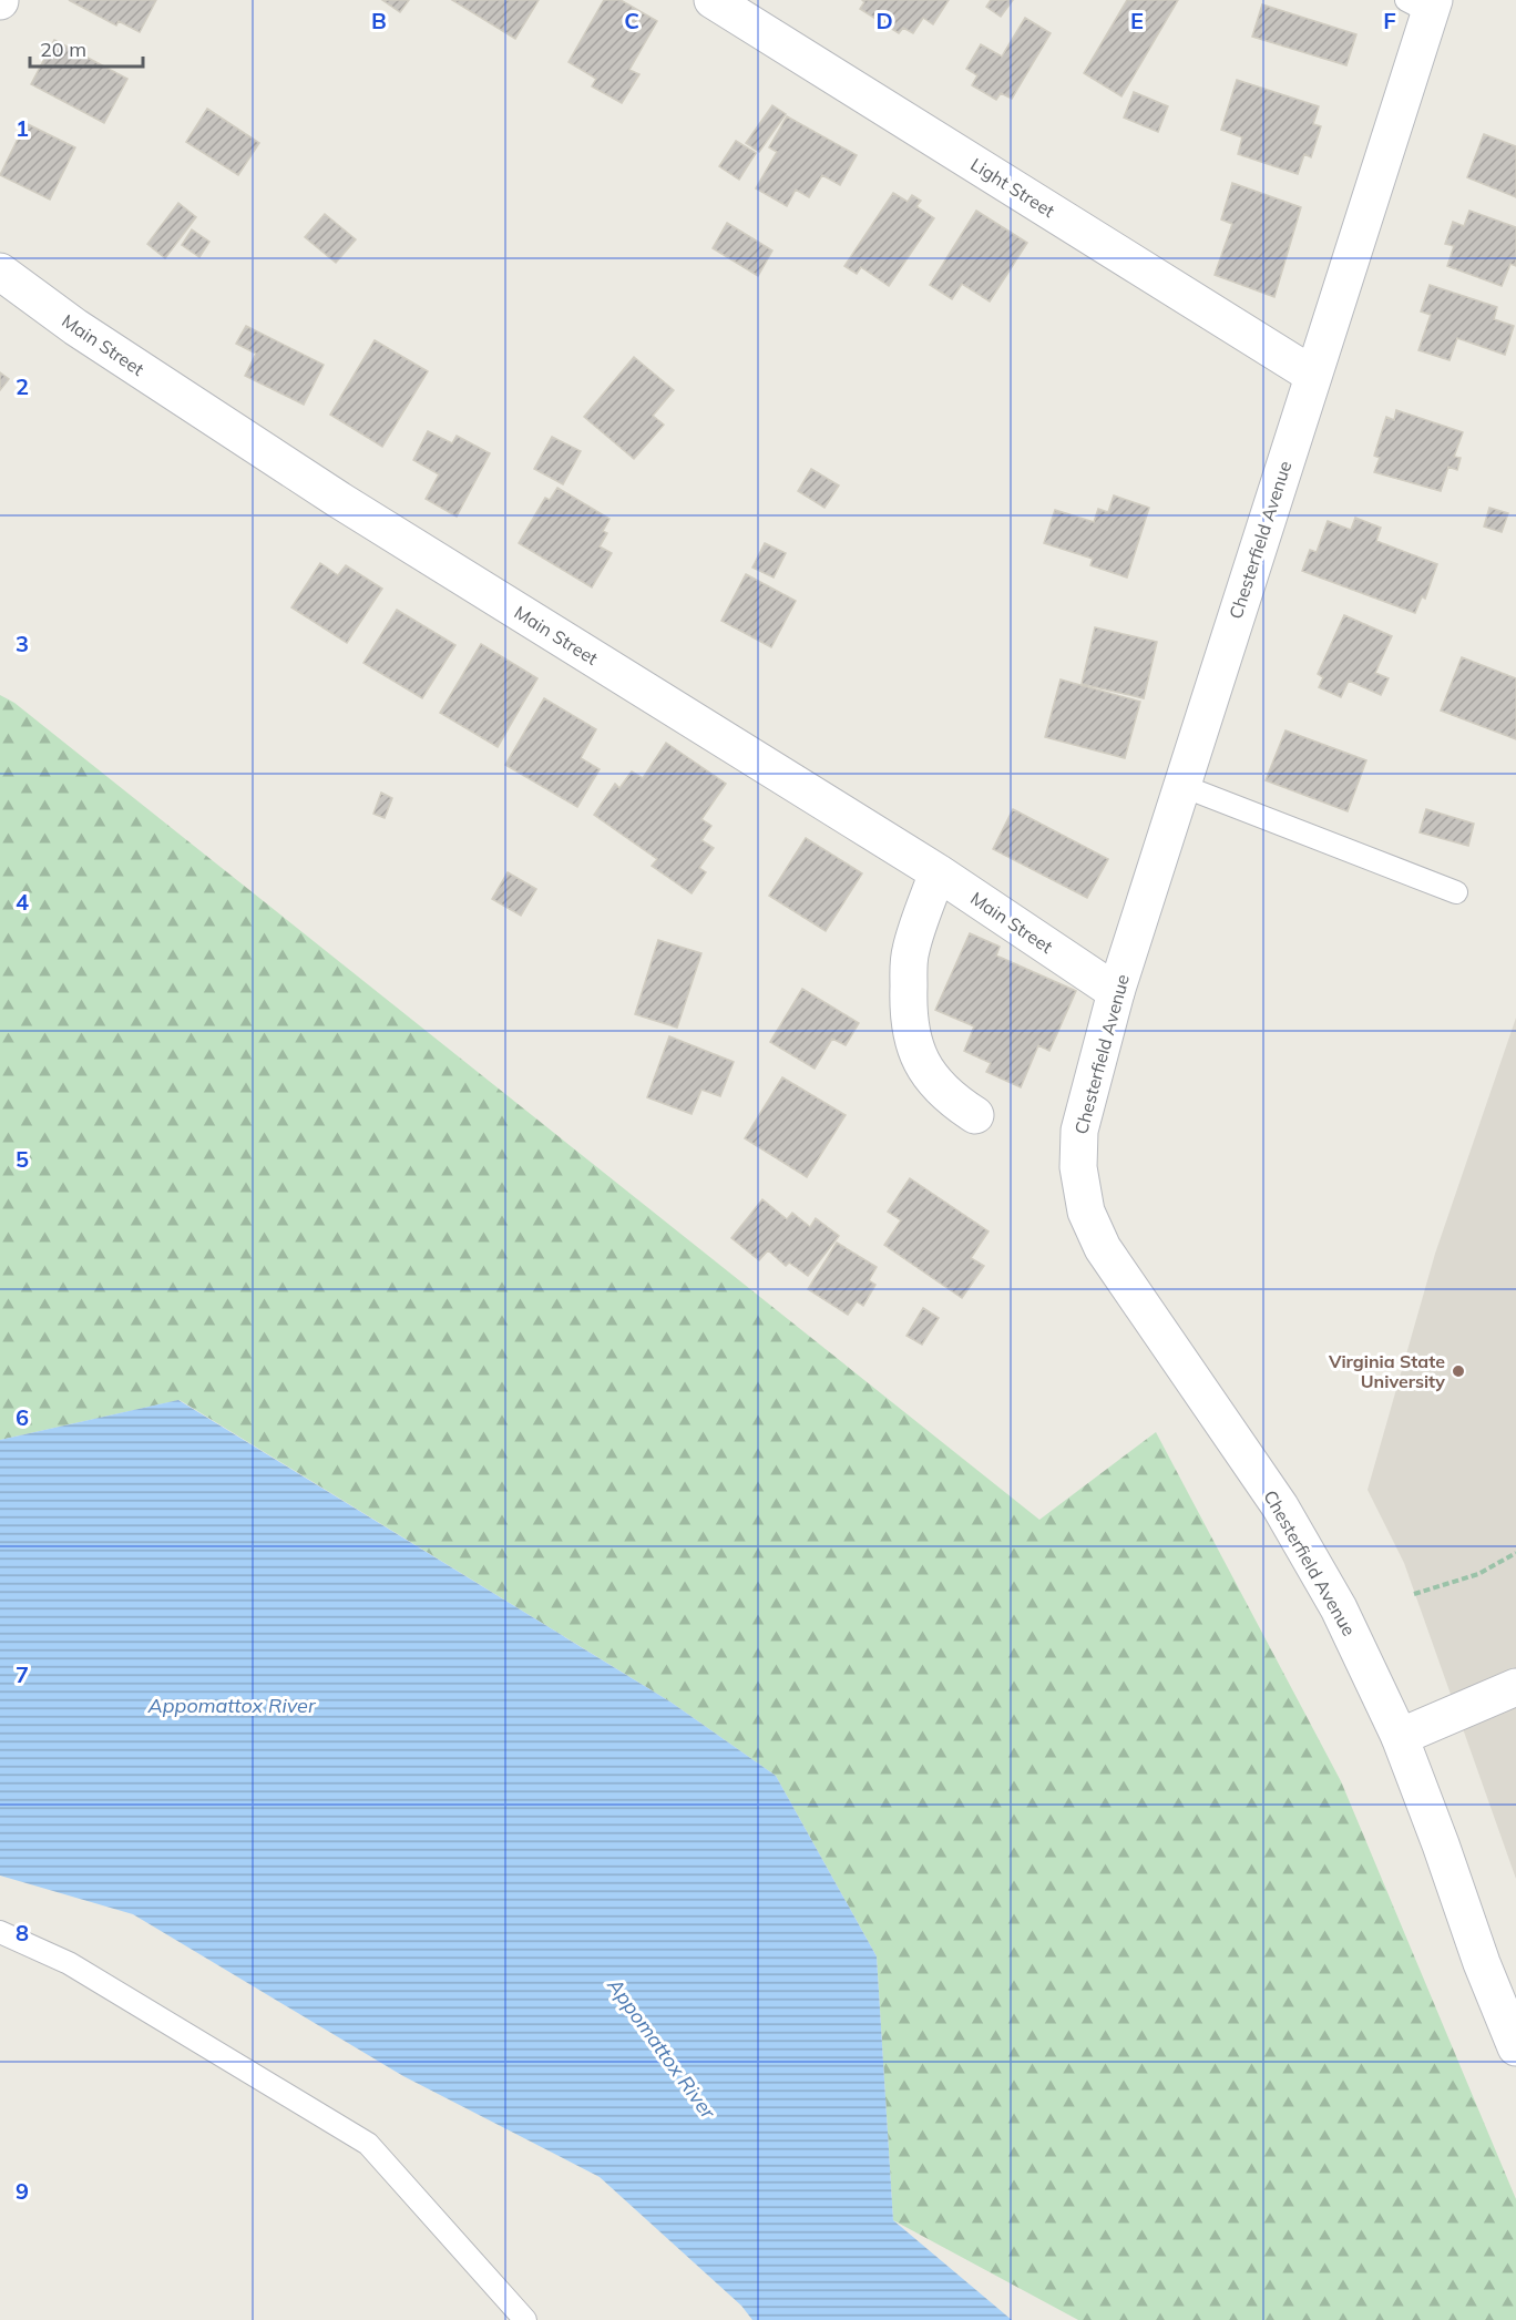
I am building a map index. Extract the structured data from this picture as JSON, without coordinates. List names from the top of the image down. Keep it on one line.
{"streets":{"street":["Light Street","Main Street","Chesterfield Avenue"]},"crossings":[["Light Street","Chesterfield Avenue"],["Main Street","Chesterfield Avenue"]],"water":["Appomattox River"],"places":["Virginia State University"],"scale_bar":"20 m","grid":{"columns":["B","C","D","E","F"],"rows":["1","2","3","4","5","6","7","8","9"]}}
